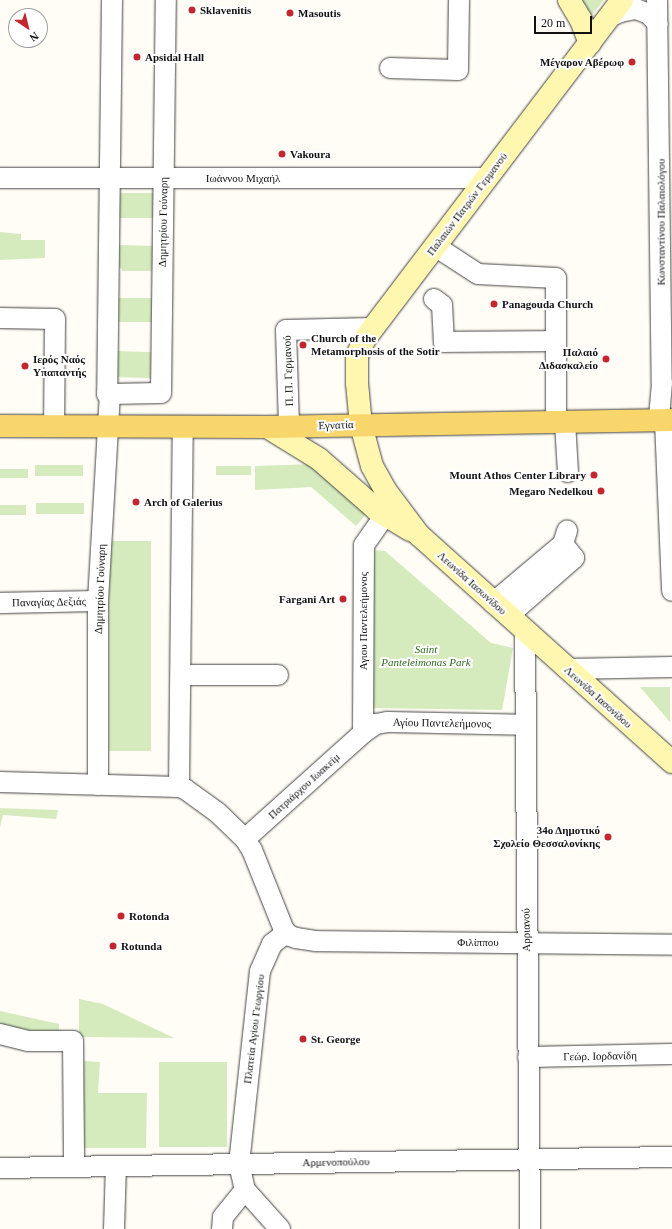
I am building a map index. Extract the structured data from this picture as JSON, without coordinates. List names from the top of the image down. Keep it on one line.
{"streets":{"main road":["Παλαιών Πατρών Γερμανού","Εγνατία","Λεωνίδα Ιασωνίδου","Λεωνίδα Ιασονίδου"],"street":["Ιωάννου Μιχαήλ","Δημητρίου Γούναρη","Κωνσταντίνου Παλαιολόγου","Π. Π. Γερμανού","Παναγίας Δεξιάς","Αγιου Παντελεήμονος","Αγίου Παντελεήμονος","Πατριάρχου Ιωακείμ","Αρριανού","Φιλίππου","Πλατεία Αγίου Γεωργίου","Γεώρ. Ιορδανίδη","Αρμενοπούλου"]},"crossings":[["Ιωάννου Μιχαήλ","Παλαιών Πατρών Γερμανού"],["Ιωάννου Μιχαήλ","Δημητρίου Γούναρη"],["Παλαιών Πατρών Γερμανού","Π. Π. Γερμανού"],["Παλαιών Πατρών Γερμανού","Εγνατία"],["Δημητρίου Γούναρη","Εγνατία"],["Δημητρίου Γούναρη","Παναγίας Δεξιάς"],["Κωνσταντίνου Παλαιολόγου","Εγνατία"],["Π. Π. Γερμανού","Εγνατία"],["Λεωνίδα Ιασωνίδου","Λεωνίδα Ιασονίδου"],["Λεωνίδα Ιασωνίδου","Αρριανού"],["Αγιου Παντελεήμονος","Αγίου Παντελεήμονος"],["Αγιου Παντελεήμονος","Πατριάρχου Ιωακείμ"],["Λεωνίδα Ιασονίδου","Αρριανού"],["Αγίου Παντελεήμονος","Πατριάρχου Ιωακείμ"],["Αγίου Παντελεήμονος","Αρριανού"],["Αρριανού","Φιλίππου"],["Αρριανού","Γεώρ. Ιορδανίδη"],["Αρριανού","Αρμενοπούλου"],["Φιλίππου","Πλατεία Αγίου Γεωργίου"],["Πλατεία Αγίου Γεωργίου","Αρμενοπούλου"]],"parks":["Saint Panteleimonas Park"],"places":["Sklavenitis","Masoutis","Apsidal Hall","Μέγαρον Αβέρωφ","Vakoura","Panagouda Church","Church of the Metamorphosis of the Sotir","Παλαιό Διδασκαλείο","Ιερός Ναός Υπαπαντής","Mount Athos Center Library","Megaro Nedelkou","Arch of Galerius","Fargani Art","34ο Δημοτικό Σχολείο Θεσσαλονίκης","Rotonda","Rotunda","St. George"],"scale_bar":"20 m","north":"bottom right"}
